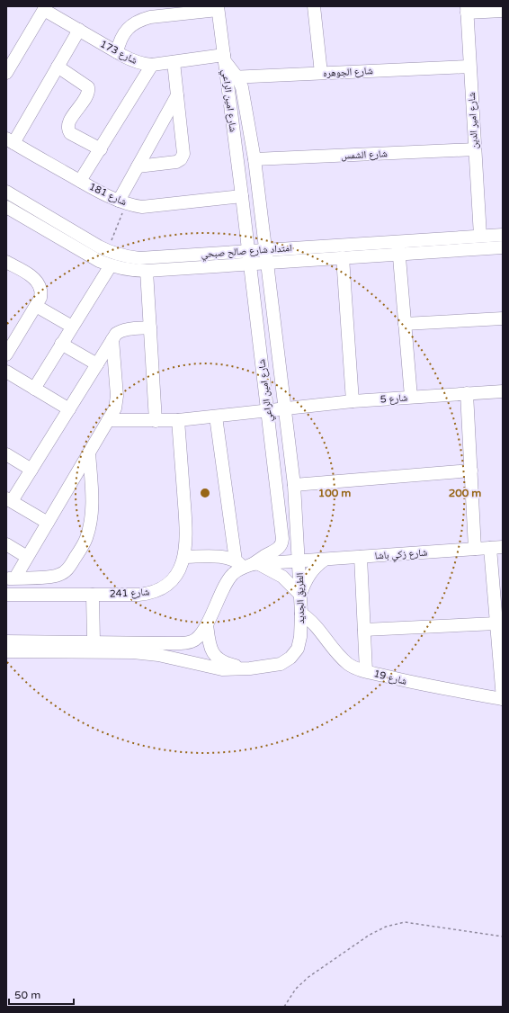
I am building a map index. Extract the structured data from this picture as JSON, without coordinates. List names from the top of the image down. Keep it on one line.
{"streets":{"street":["شارع 173","شارع الجوهره","شارع امين الراعي","شارع امير الدين","شارع الشمس","شارع 181","امتداد شارع صالح صبحي","شارع 5","شارع زكي باشا","شارع 241","الطريق الجديد","شارع 19"]},"crossings":[["شارع 173","شارع امين الراعي"],["شارع الجوهره","شارع امين الراعي"],["شارع الجوهره","شارع امير الدين"],["شارع امين الراعي","شارع الشمس"],["شارع امين الراعي","شارع 181"],["شارع امين الراعي","امتداد شارع صالح صبحي"],["شارع امين الراعي","شارع 5"],["شارع امين الراعي","شارع زكي باشا"],["شارع امين الراعي","الطريق الجديد"],["شارع امين الراعي","شارع 19"],["شارع امير الدين","شارع الشمس"],["شارع امير الدين","امتداد شارع صالح صبحي"],["شارع 5","شارع 241"],["شارع زكي باشا","الطريق الجديد"],["الطريق الجديد","شارع 19"]],"scale_bar":"50 m","rings":["100 m","200 m"]}
